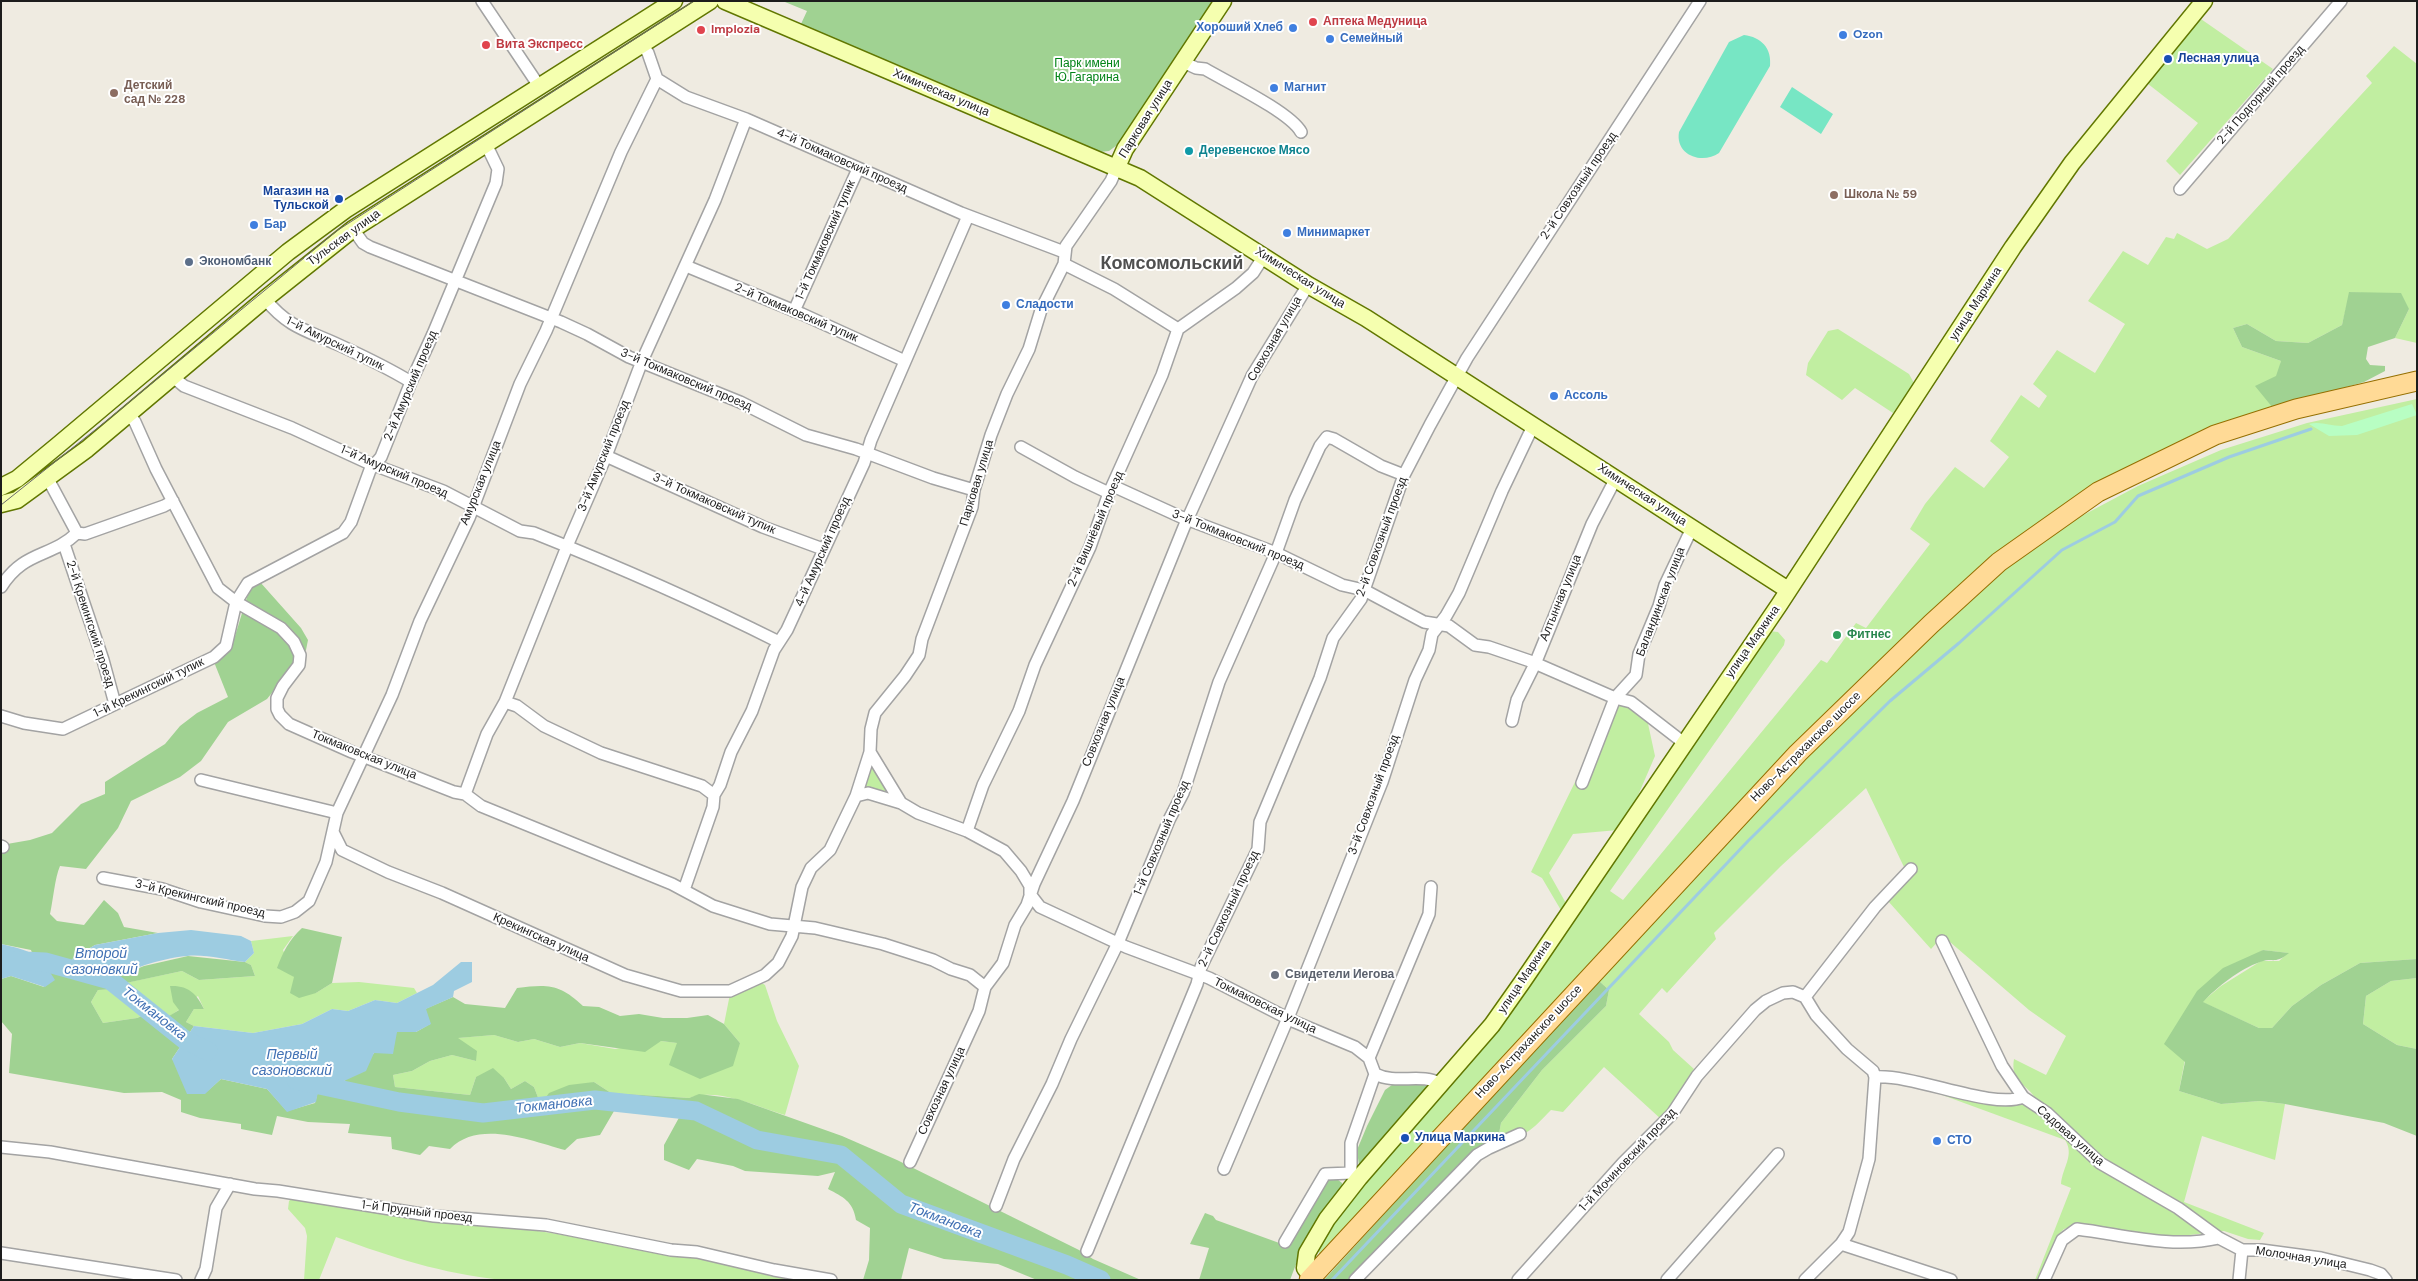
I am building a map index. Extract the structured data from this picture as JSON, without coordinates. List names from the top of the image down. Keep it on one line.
{"streets":{"main road":["Ново-Астраханское шоссе"],"street":["Химическая улица","2-й Подгорный проезд","Парковая улица","4-й Токмаковский проезд","2-й Совхозный проезд","Тульская улица","1-й Токмаковский тупик","улица Маркина","2-й Токмаковский тупик","Совхозная улица","1-й Амурский тупик","3-й Токмаковский проезд","2-й Амурский проезд","3-й Амурский проезд","1-й Амурский проезд","Амурская улица","3-й Токмаковский тупик","2-й Вишнёвый проезд","4-й Амурский проезд","Алтынная улица","Баландинская улица","2-й Крекингский проезд","1-й Крекингский тупик","Токмаковская улица","3-й Совхозный проезд","1-й Совхозный проезд","3-й Крекингский проезд","Крекингская улица","Садовая улица","1-й Мочиновский проезд","1-й Прудный проезд","Молочная улица"]},"crossings":[["Химическая улица","Парковая улица"],["Химическая улица","2-й Совхозный проезд"],["Химическая улица","улица Маркина"],["Химическая улица","Совхозная улица"],["Химическая улица","Алтынная улица"],["Химическая улица","Баландинская улица"],["Химическая улица","3-й Совхозный проезд"],["Парковая улица","4-й Токмаковский проезд"],["Парковая улица","3-й Токмаковский проезд"],["Парковая улица","Токмаковская улица"],["Парковая улица","Крекингская улица"],["4-й Токмаковский проезд","1-й Токмаковский тупик"],["4-й Токмаковский проезд","3-й Амурский проезд"],["4-й Токмаковский проезд","Амурская улица"],["4-й Токмаковский проезд","4-й Амурский проезд"],["2-й Совхозный проезд","3-й Токмаковский проезд"],["2-й Совхозный проезд","Токмаковская улица"],["2-й Совхозный проезд","1-й Совхозный проезд"],["Тульская улица","1-й Амурский тупик"],["Тульская улица","3-й Токмаковский проезд"],["Тульская улица","2-й Амурский проезд"],["Тульская улица","1-й Амурский проезд"],["Тульская улица","Токмаковская улица"],["1-й Токмаковский тупик","2-й Токмаковский тупик"],["улица Маркина","3-й Токмаковский проезд"],["улица Маркина","Ново-Астраханское шоссе"],["2-й Токмаковский тупик","3-й Амурский проезд"],["2-й Токмаковский тупик","4-й Амурский проезд"],["Совхозная улица","3-й Токмаковский проезд"],["Совхозная улица","Токмаковская улица"],["1-й Амурский тупик","2-й Амурский проезд"],["3-й Токмаковский проезд","2-й Амурский проезд"],["3-й Токмаковский проезд","3-й Амурский проезд"],["3-й Токмаковский проезд","Амурская улица"],["3-й Токмаковский проезд","2-й Вишнёвый проезд"],["3-й Токмаковский проезд","4-й Амурский проезд"],["3-й Токмаковский проезд","Алтынная улица"],["3-й Токмаковский проезд","Баландинская улица"],["3-й Токмаковский проезд","3-й Совхозный проезд"],["3-й Токмаковский проезд","1-й Совхозный проезд"],["2-й Амурский проезд","1-й Амурский проезд"],["2-й Амурский проезд","1-й Крекингский тупик"],["2-й Амурский проезд","Токмаковская улица"],["3-й Амурский проезд","1-й Амурский проезд"],["3-й Амурский проезд","3-й Токмаковский тупик"],["3-й Амурский проезд","Токмаковская улица"],["1-й Амурский проезд","Амурская улица"],["1-й Амурский проезд","4-й Амурский проезд"],["Амурская улица","Токмаковская улица"],["Амурская улица","3-й Крекингский проезд"],["Амурская улица","Крекингская улица"],["3-й Токмаковский тупик","4-й Амурский проезд"],["4-й Амурский проезд","Токмаковская улица"],["2-й Крекингский проезд","1-й Крекингский тупик"],["1-й Крекингский тупик","Токмаковская улица"],["Токмаковская улица","3-й Совхозный проезд"],["Токмаковская улица","1-й Совхозный проезд"],["Садовая улица","Молочная улица"]],"districts":["Комсомольский"],"water":["Второй сазоновкий","Токмановка","Первый сазоновский"],"parks":["Парк имени Ю.Гагарина"],"places":["Аптека Медуница","Хороший Хлеб","Implozia","Ozon","Семейный","Вита Экспресс","Лесная улица","Магнит","Детский сад № 228","Деревенское Мясо","Школа № 59","Магазин на Тульской","Бар","Минимаркет","Экономбанк","Сладости","Ассоль","Фитнес","Свидетели Иегова","Улица Маркина","СТО"]}
